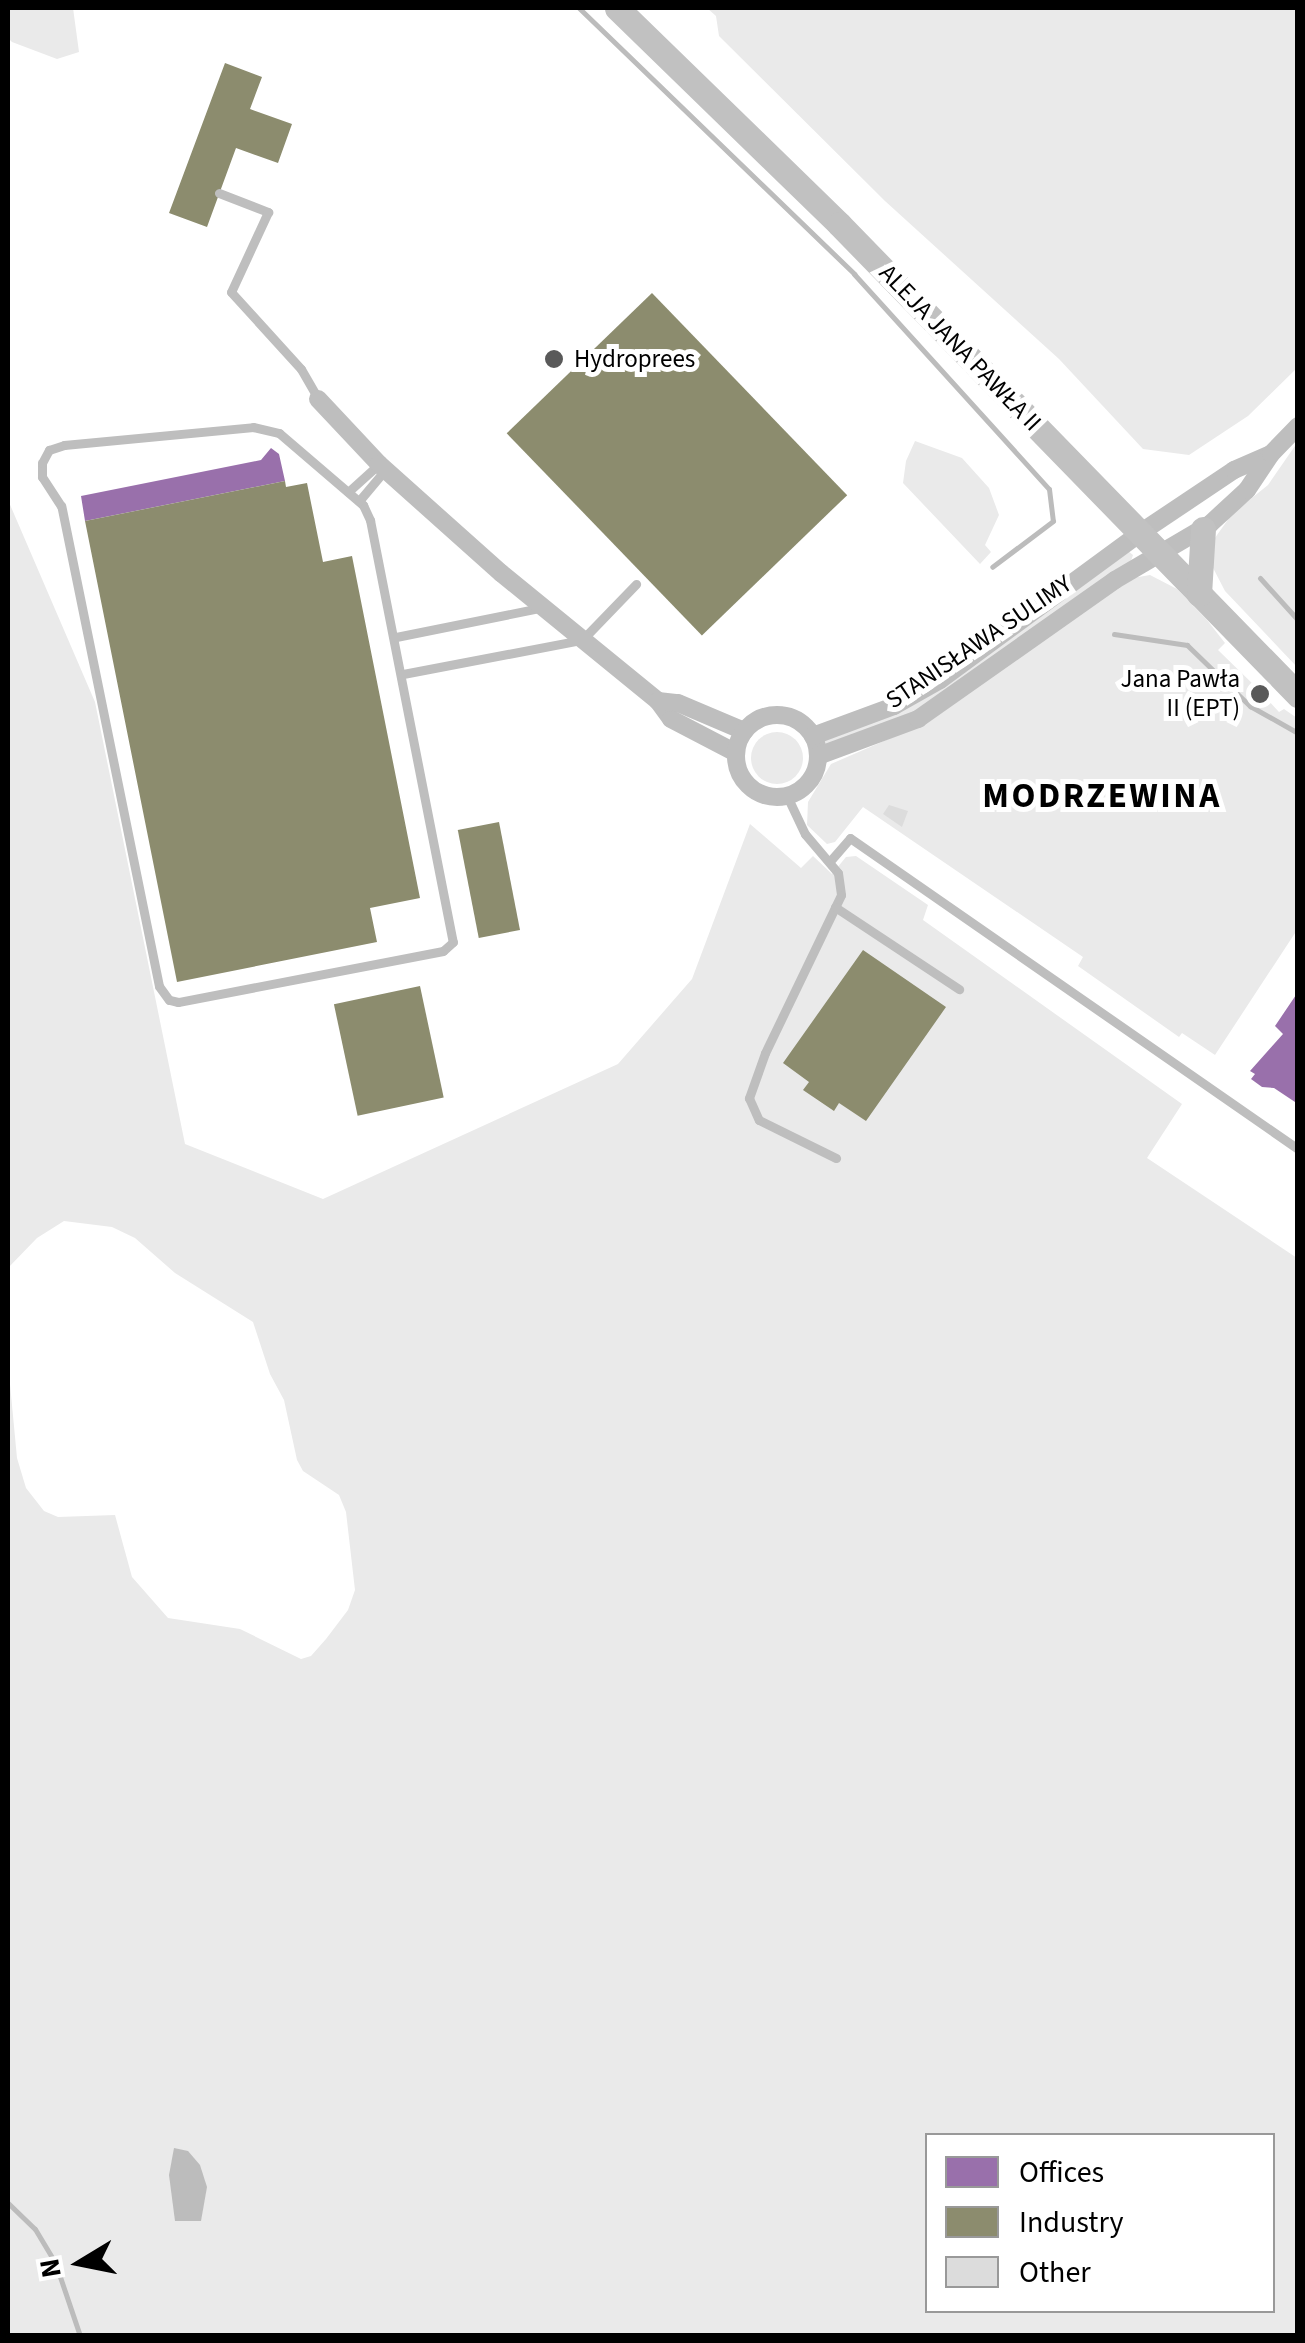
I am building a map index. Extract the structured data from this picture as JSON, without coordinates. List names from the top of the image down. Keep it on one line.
{"streets":{"street":["ALEJA JANA PAWŁA II","STANISŁAWA SULIMY"]},"crossings":[["ALEJA JANA PAWŁA II","STANISŁAWA SULIMY"]],"districts":["MODRZEWINA"],"places":["Hydroprees","Jana Pawła II (EPT)"],"legend":["Offices","Industry","Other"],"north":"left"}
